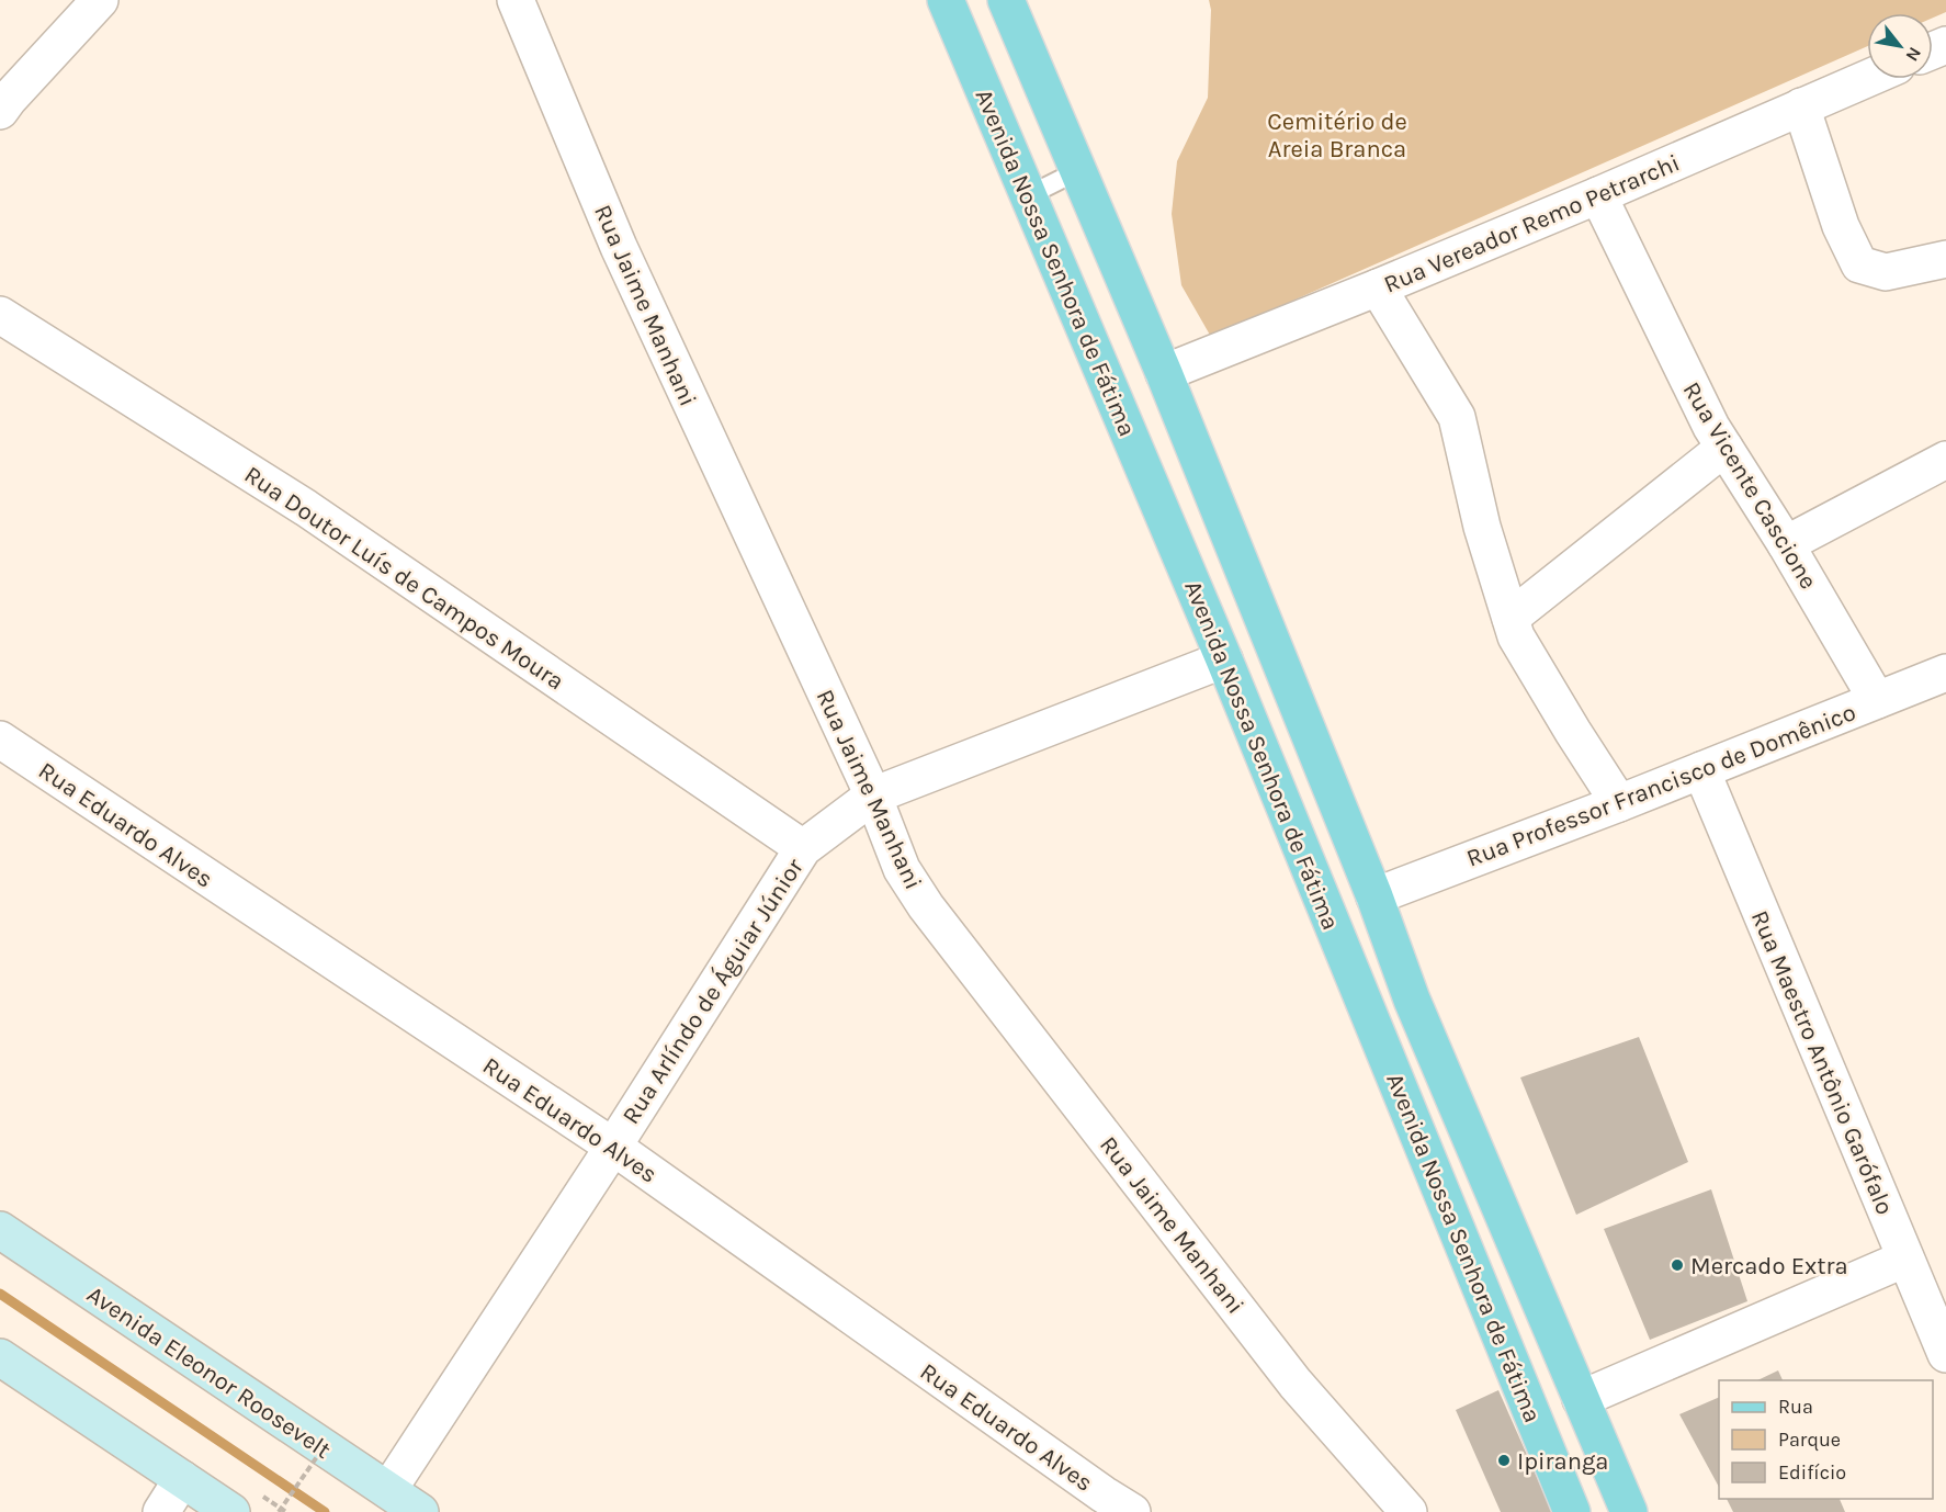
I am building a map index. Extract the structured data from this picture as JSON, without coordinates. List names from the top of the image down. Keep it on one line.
{"streets":{"main road":["Avenida Nossa Senhora de Fátima"],"street":["Rua Vereador Remo Petrarchi","Rua Jaime Manhani","Rua Vicente Cascione","Rua Doutor Luís de Campos Moura","Rua Professor Francisco de Domênico","Rua Eduardo Alves","Rua Arlíndo de Águiar Júnior","Rua Maestro Antônio Garófalo","Avenida Eleonor Roosevelt"]},"crossings":[["Rua Vereador Remo Petrarchi","Avenida Nossa Senhora de Fátima"],["Rua Vereador Remo Petrarchi","Rua Vicente Cascione"],["Avenida Nossa Senhora de Fátima","Rua Professor Francisco de Domênico"],["Avenida Nossa Senhora de Fátima","Rua Arlíndo de Águiar Júnior"],["Rua Jaime Manhani","Rua Arlíndo de Águiar Júnior"],["Rua Vicente Cascione","Rua Professor Francisco de Domênico"],["Rua Doutor Luís de Campos Moura","Rua Arlíndo de Águiar Júnior"],["Rua Professor Francisco de Domênico","Rua Maestro Antônio Garófalo"],["Rua Eduardo Alves","Rua Arlíndo de Águiar Júnior"],["Rua Arlíndo de Águiar Júnior","Avenida Eleonor Roosevelt"]],"parks":["Cemitério de Areia Branca"],"places":["Mercado Extra","Ipiranga"],"legend":["Rua","Parque","Edifício"],"north":"bottom right"}
